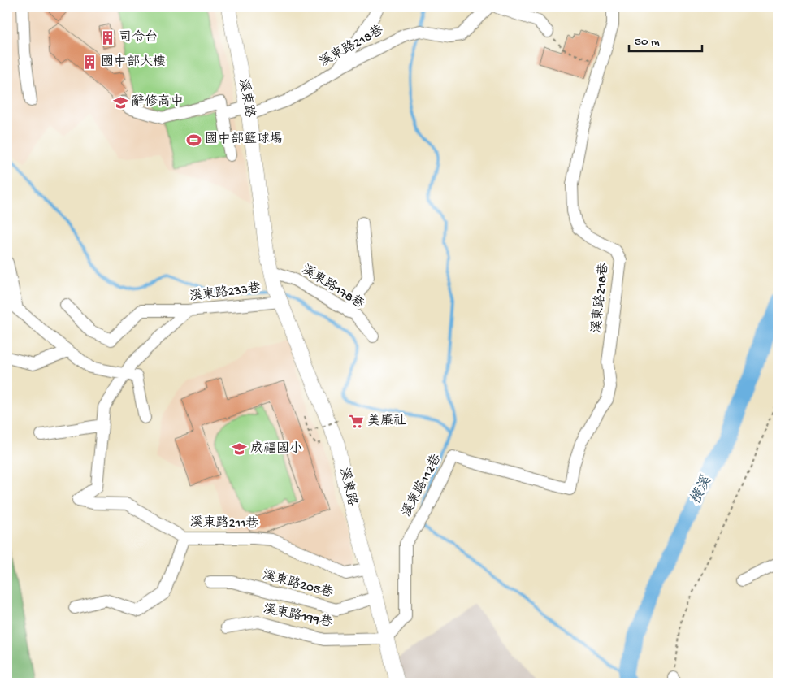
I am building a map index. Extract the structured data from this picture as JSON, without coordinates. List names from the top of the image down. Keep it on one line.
{"streets":{"main road":["溪東路"],"street":["溪東路218巷","溪東路178巷","溪東路233巷","溪東路112巷","溪東路211巷","溪東路205巷","溪東路199巷"]},"crossings":[["溪東路218巷","溪東路"],["溪東路218巷","溪東路112巷"],["溪東路","溪東路178巷"],["溪東路","溪東路233巷"],["溪東路","溪東路112巷"],["溪東路","溪東路211巷"],["溪東路","溪東路205巷"],["溪東路","溪東路199巷"],["溪東路233巷","溪東路211巷"],["溪東路112巷","溪東路199巷"]],"water":["橫溪"],"places":{"building":["司令台","國中部大樓"],"school or university":["辭修高中","成福國小"],"sports":["國中部籃球場"],"supermarket":["美廉社"]},"scale_bar":"50 m"}
